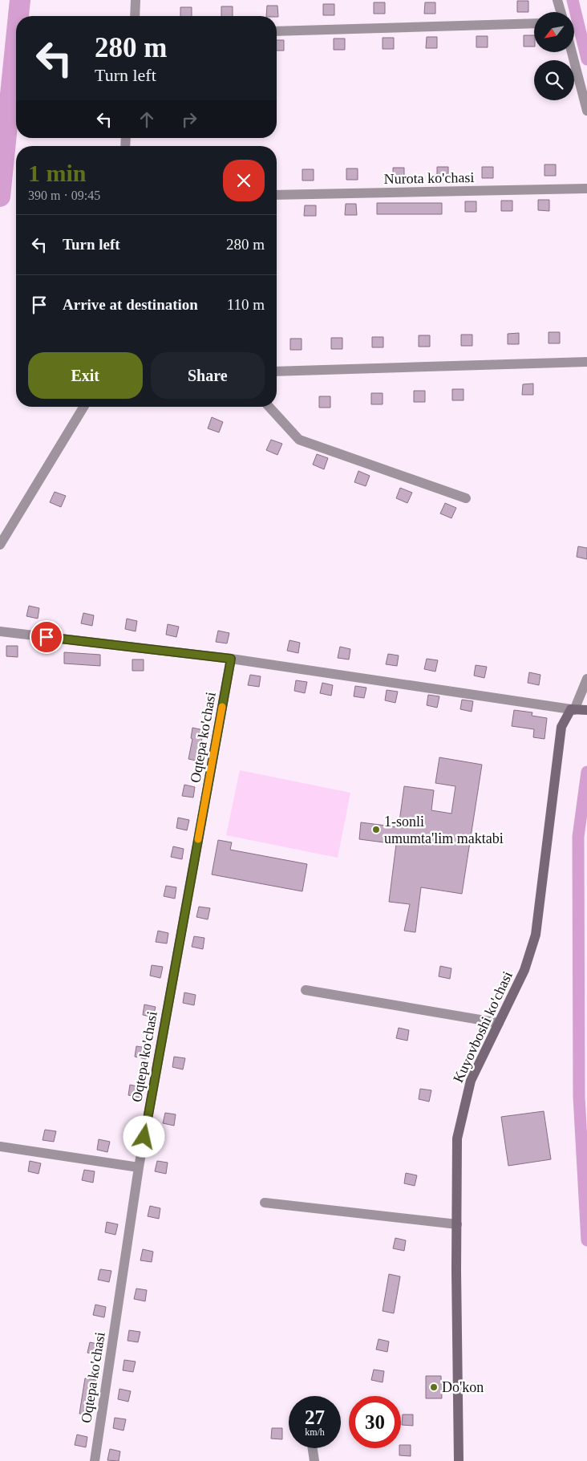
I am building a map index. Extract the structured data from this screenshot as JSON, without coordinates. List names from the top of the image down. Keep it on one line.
{"streets":{"main road":["Kuyovboshi ko'chasi"],"street":["Nurota ko'chasi","Oqtepa ko'chasi"]},"places":["1-sonli umumta'lim maktabi","Do'kon"],"north":"bottom left","page":{"turn":["280 m","Turn left"],"heading":["1 min","390 m · 09:45"],"list":[{"name":"Turn left","value":"280 m"},{"name":"Arrive at destination","value":"110 m"}],"buttons":["Exit","Share"],"speed":"27 km/h","limit":"30"}}
